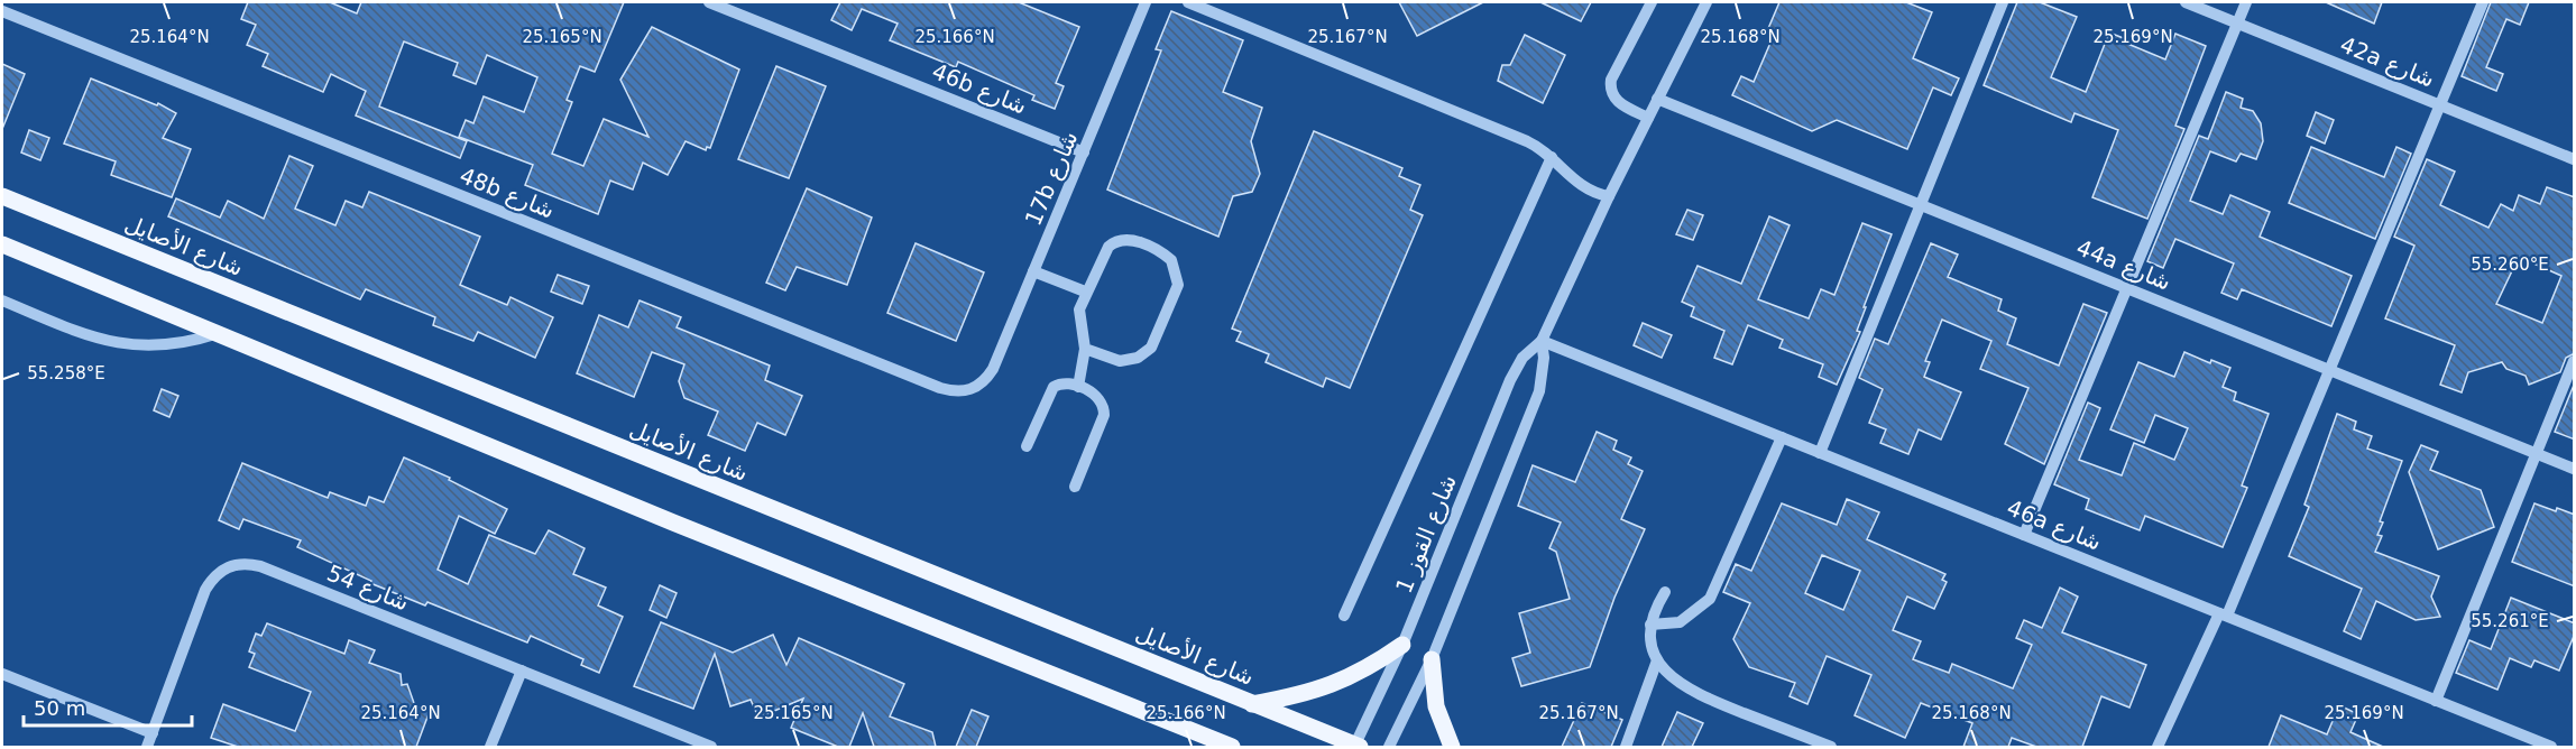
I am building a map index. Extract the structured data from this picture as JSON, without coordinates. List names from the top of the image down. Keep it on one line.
{"streets":{"main road":["شارع الأصايل"],"street":["42a شارع","46b شارع","17b شارع","48b شارع","44a شارع","46a شارع","شارع القوز 1","شارع 54"]},"crossings":[["46b شارع","17b شارع"],["17b شارع","48b شارع"],["شارع الأصايل","شارع القوز 1"],["44a شارع","شارع القوز 1"],["46a شارع","شارع القوز 1"]],"scale_bar":"50 m","coordinates":["25.164°N","25.165°N","25.166°N","25.167°N","25.168°N","25.169°N","55.260°E","55.258°E","55.261°E"]}
